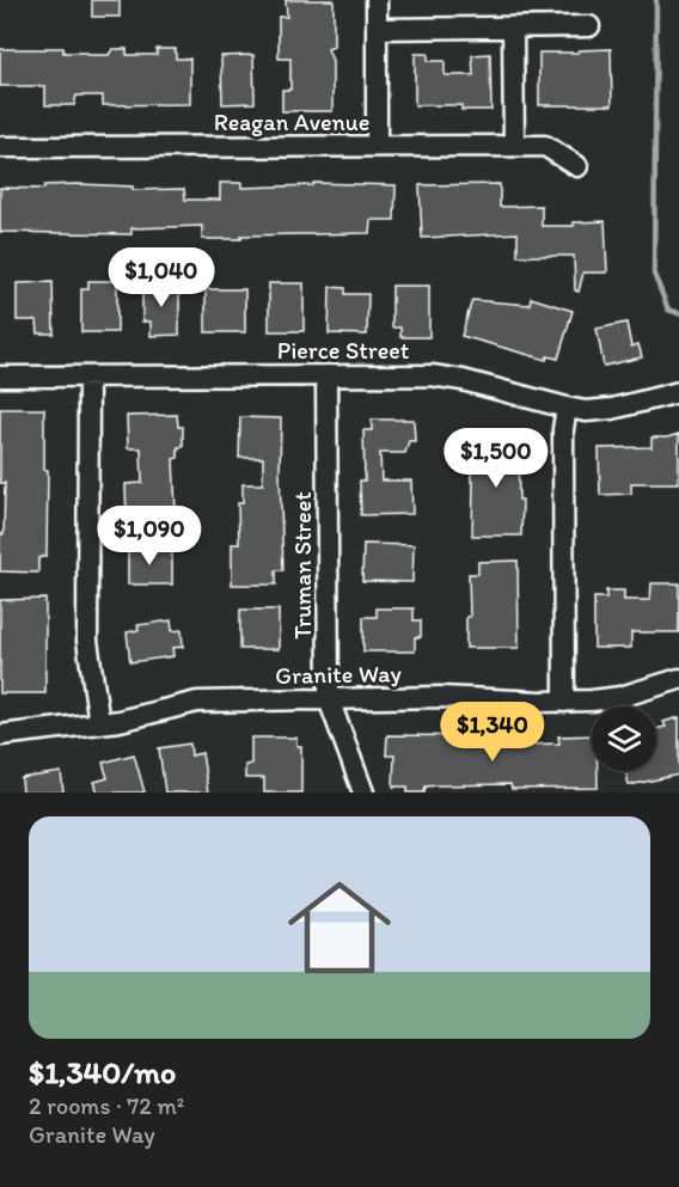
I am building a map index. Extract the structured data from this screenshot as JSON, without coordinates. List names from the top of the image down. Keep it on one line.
{"streets":{"street":["Reagan Avenue","Pierce Street","Truman Street","Granite Way"]},"crossings":[["Pierce Street","Truman Street"],["Truman Street","Granite Way"]],"page":{"price":["$1,040","$1,500","$1,090","$1,340"],"list":[{"name":"$1,340/mo","note":"2 rooms · 72 m² · Granite Way"}]}}
